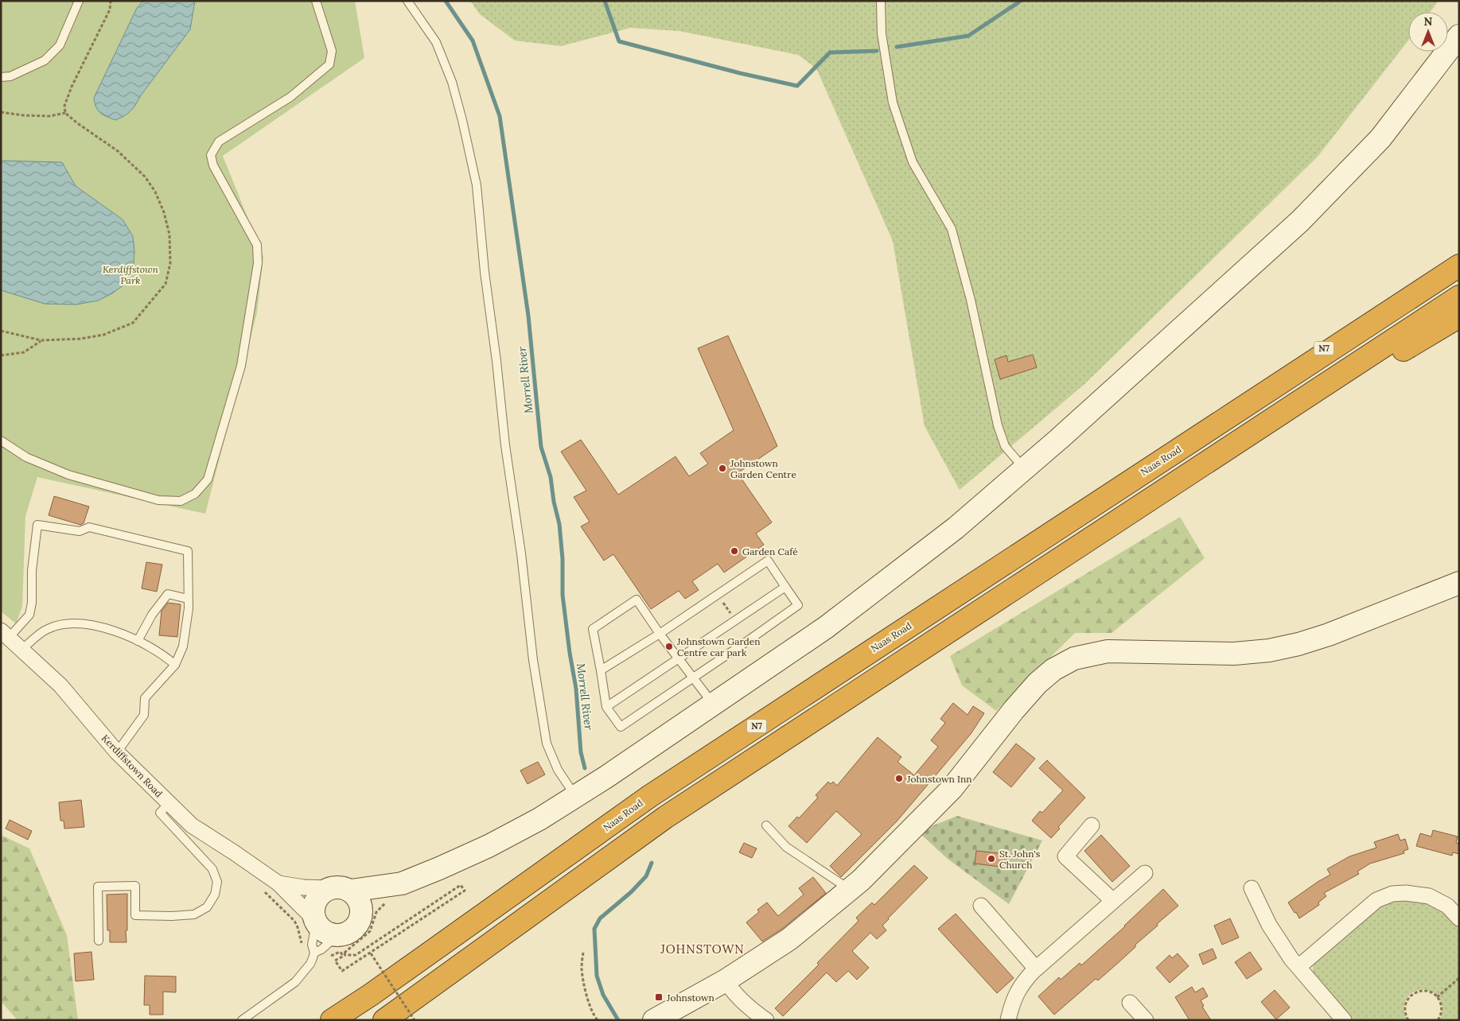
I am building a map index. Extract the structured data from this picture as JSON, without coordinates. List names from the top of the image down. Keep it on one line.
{"streets":{"highway":["N7","Naas Road"],"street":["Kerdiffstown Road"]},"crossings":[["N7","Naas Road"]],"districts":["JOHNSTOWN"],"water":["Morrell River"],"parks":["Kerdiffstown Park"],"places":{"other":["Johnstown Garden Centre","Garden Café","Johnstown Garden Centre car park","Johnstown Inn","St. John's Church"],"transit":["Johnstown"]},"north":"top"}
